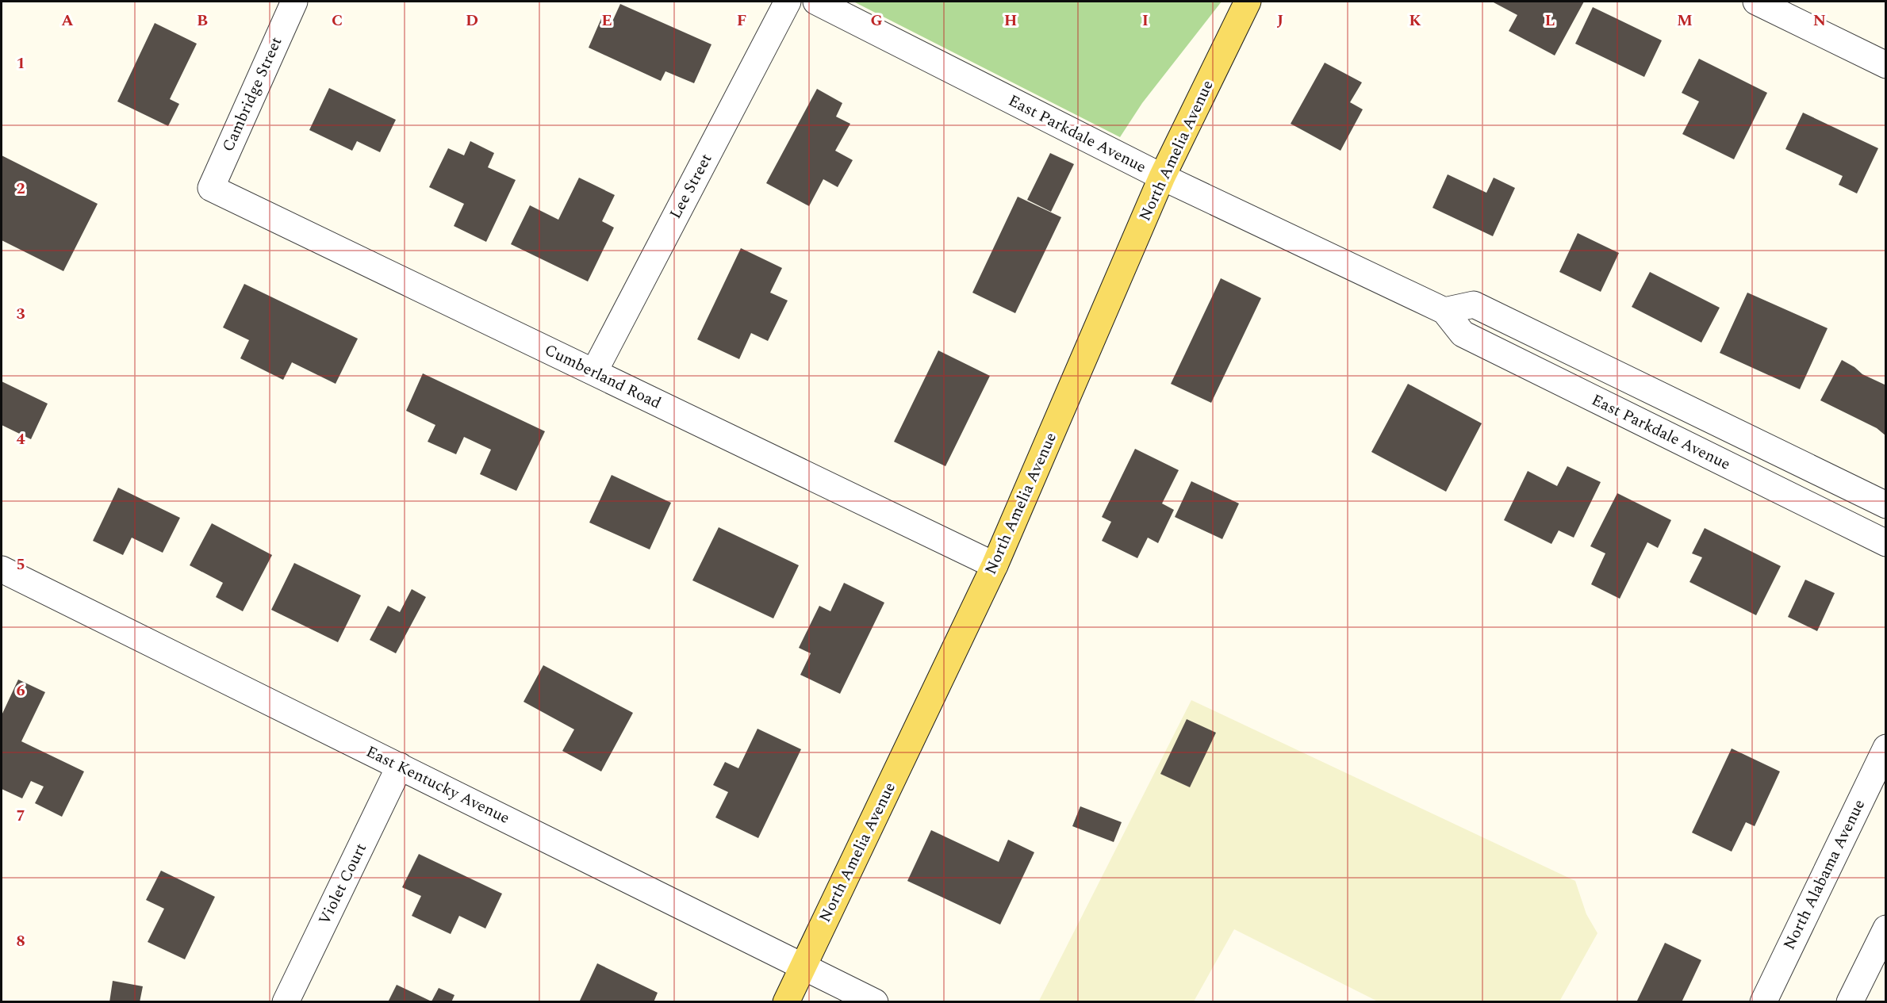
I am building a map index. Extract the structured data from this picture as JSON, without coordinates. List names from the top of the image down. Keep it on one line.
{"streets":{"main road":["North Amelia Avenue"],"street":["Cambridge Street","East Parkdale Avenue","Lee Street","Cumberland Road","East Kentucky Avenue","North Alabama Avenue","Violet Court"]},"crossings":[["Cambridge Street","Cumberland Road"],["East Parkdale Avenue","North Amelia Avenue"],["North Amelia Avenue","Cumberland Road"],["North Amelia Avenue","East Kentucky Avenue"],["Lee Street","Cumberland Road"],["East Kentucky Avenue","Violet Court"]],"grid":{"columns":["A","B","C","D","E","F","G","H","I","J","K","L","M","N"],"rows":["1","2","3","4","5","6","7","8"]}}
